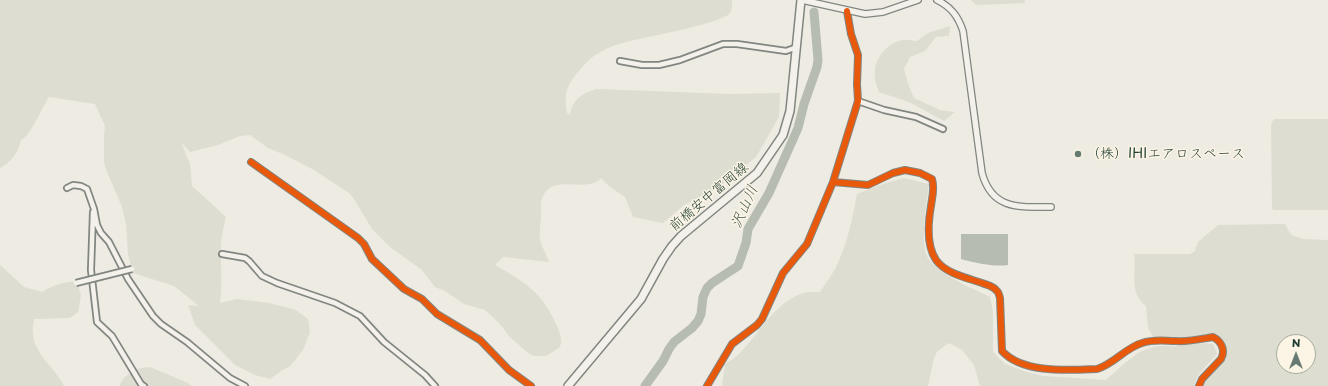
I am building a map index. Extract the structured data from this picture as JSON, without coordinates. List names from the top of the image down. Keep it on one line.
{"streets":{"main road":["前橋安中富岡線"]},"water":["沢山川"],"places":["（株）IHIエアロスペース"],"north":"top"}
